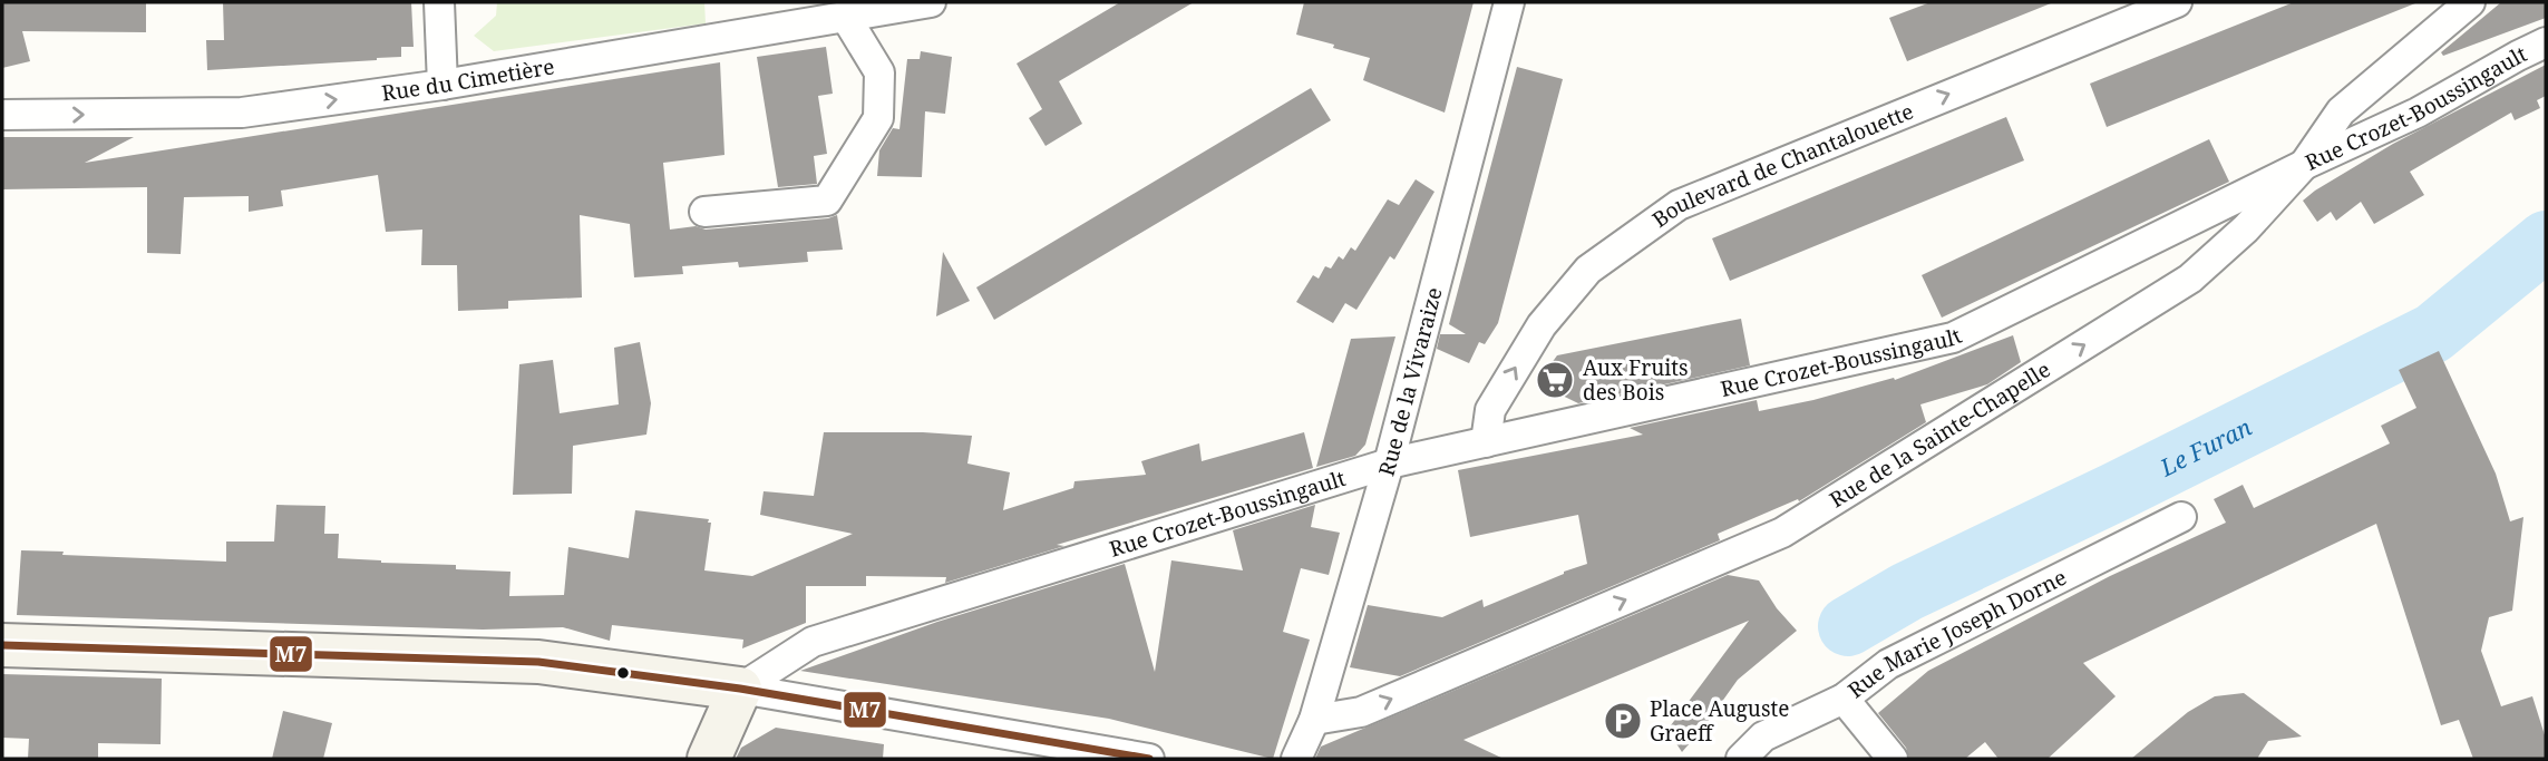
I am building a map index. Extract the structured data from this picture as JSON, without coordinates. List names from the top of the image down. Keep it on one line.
{"streets":{"street":["Rue du Cimetière","Rue Crozet-Boussingault","Boulevard de Chantalouette","Rue de la Vivaraize","Rue de la Sainte-Chapelle","Rue Marie Joseph Dorne"]},"crossings":[["Rue Crozet-Boussingault","Boulevard de Chantalouette"],["Rue Crozet-Boussingault","Rue de la Vivaraize"],["Rue Crozet-Boussingault","Rue de la Sainte-Chapelle"],["Rue de la Vivaraize","Rue de la Sainte-Chapelle"]],"one_way":["Rue du Cimetière","Boulevard de Chantalouette","Rue de la Sainte-Chapelle"],"water":["Le Furan"],"places":{"supermarket":["Aux Fruits des Bois"],"parking":["Place Auguste Graeff"]},"lines":["transit line M7"]}
